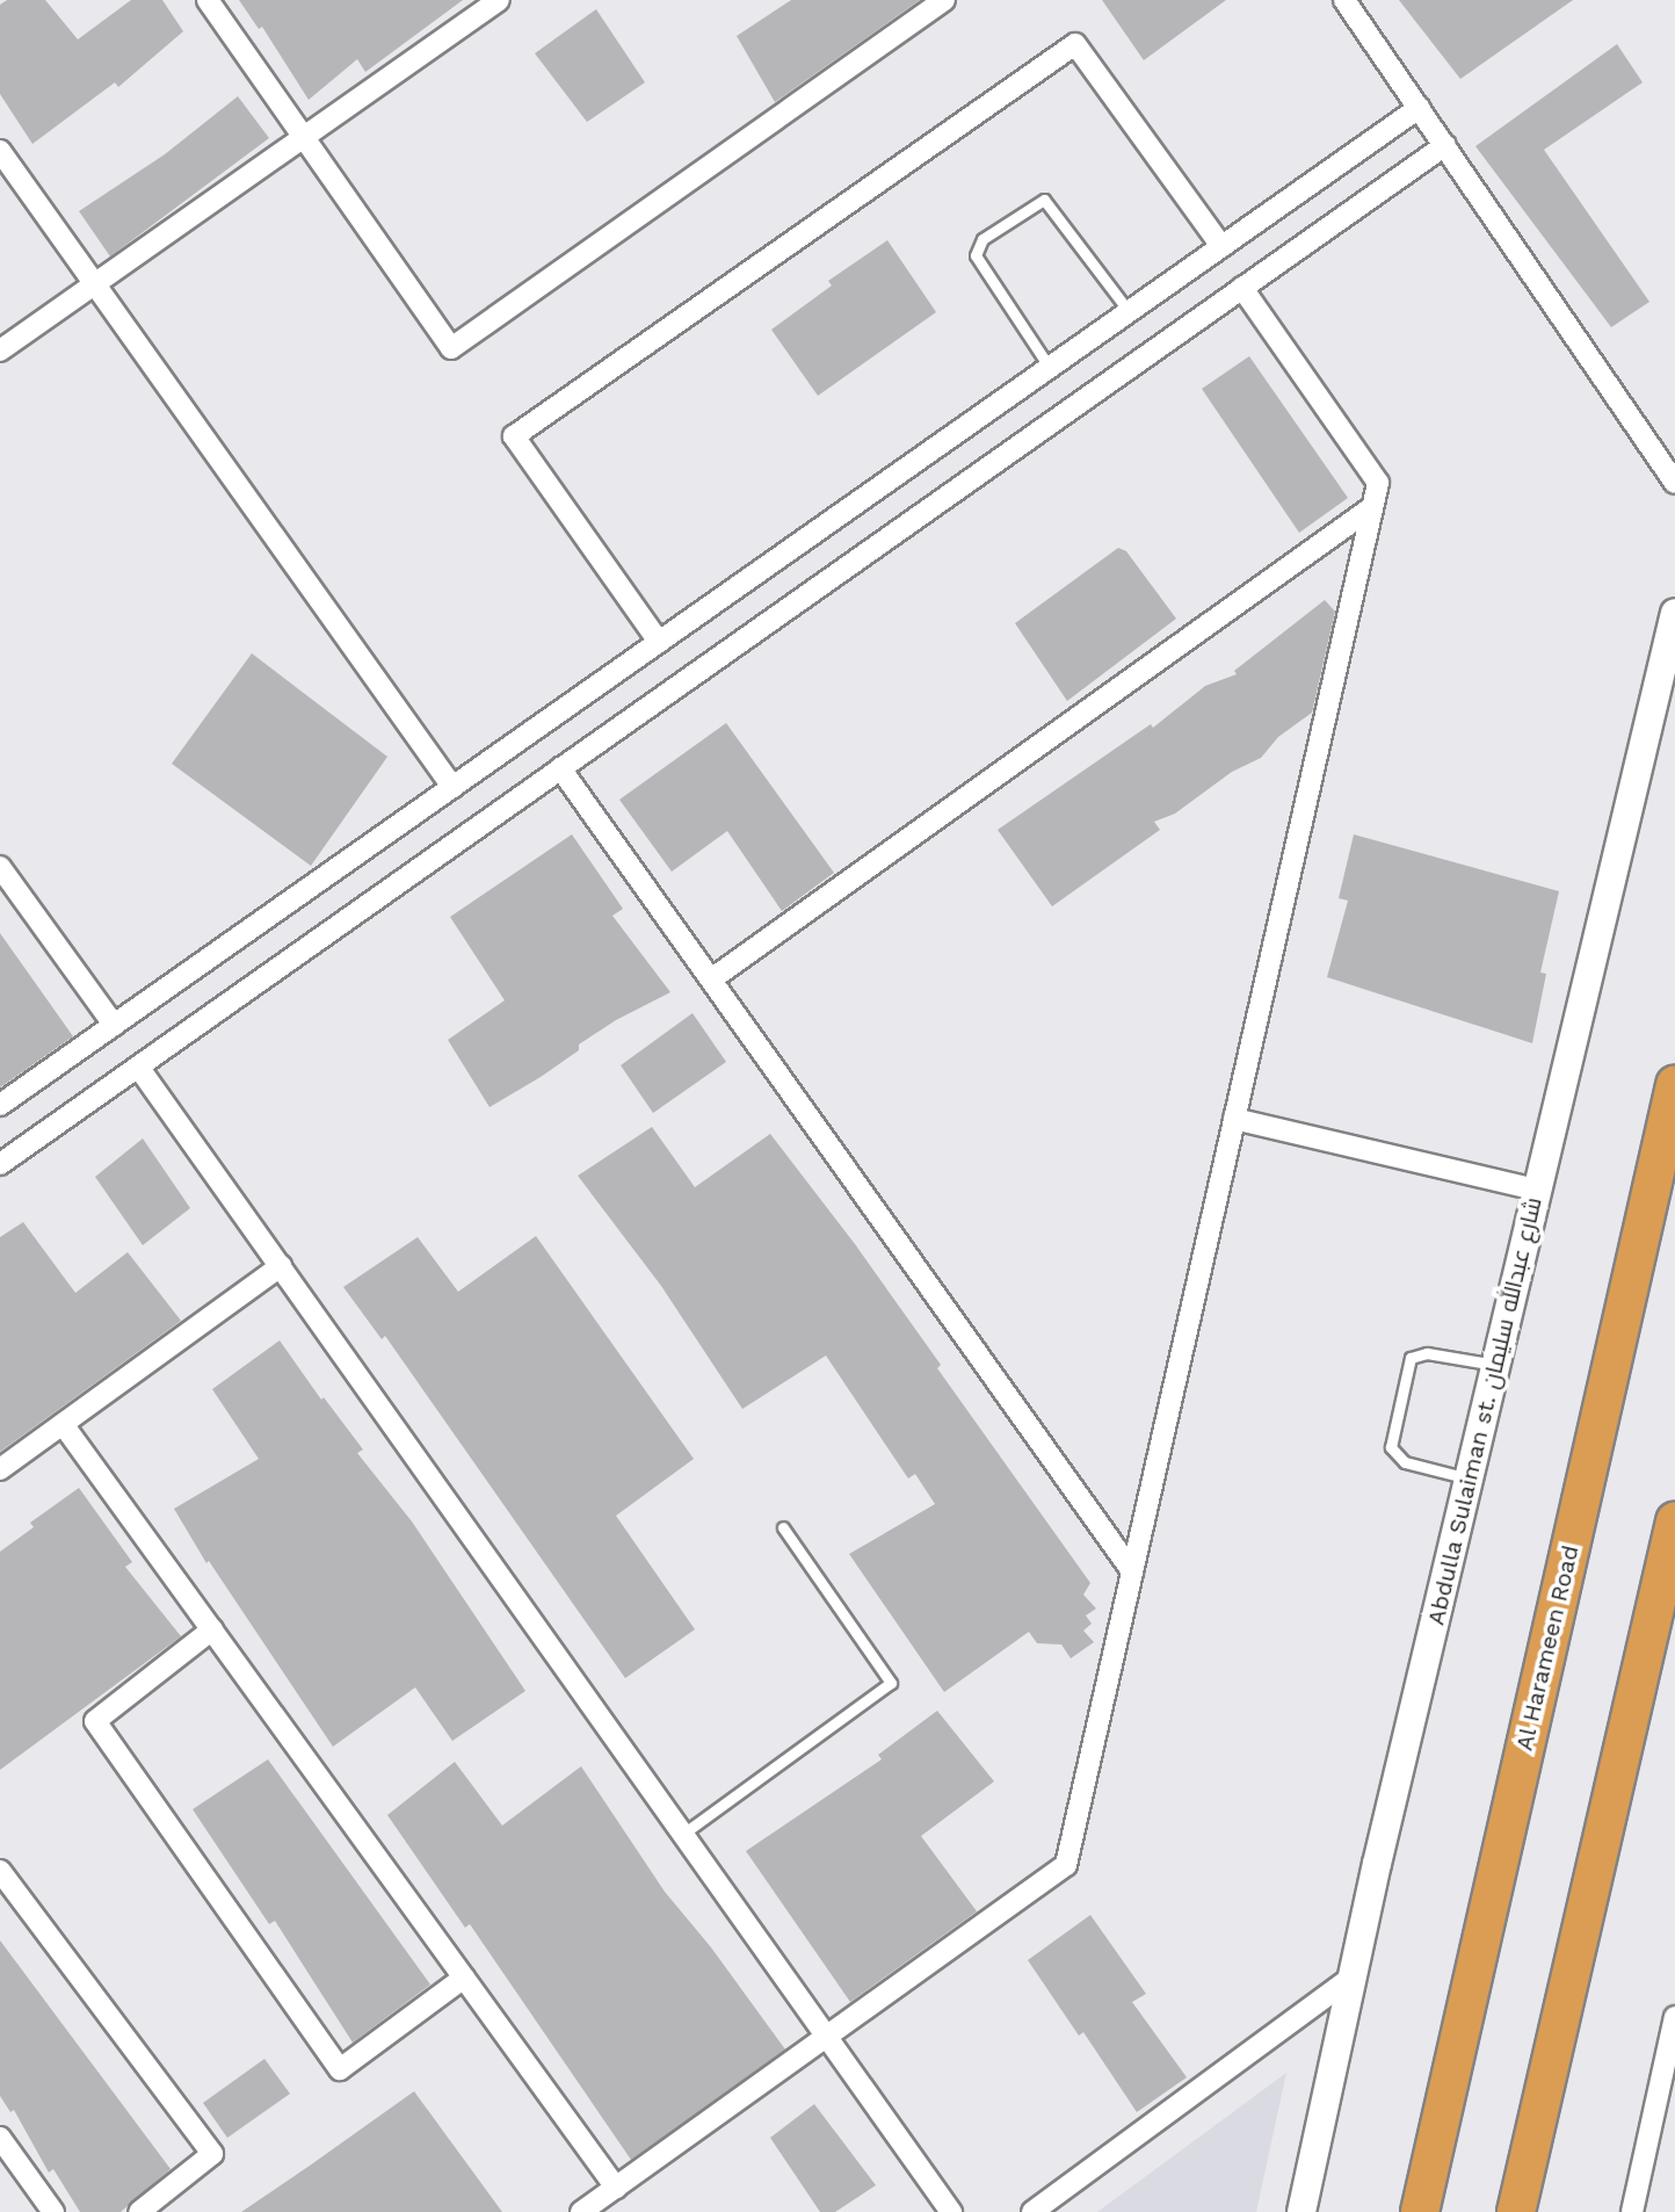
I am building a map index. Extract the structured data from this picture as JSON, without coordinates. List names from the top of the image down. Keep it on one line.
{"streets":{"highway":["Al Harameen Road"],"main road":["Abdulla Sulaiman st. شارع عبدالله سليمان"]}}
